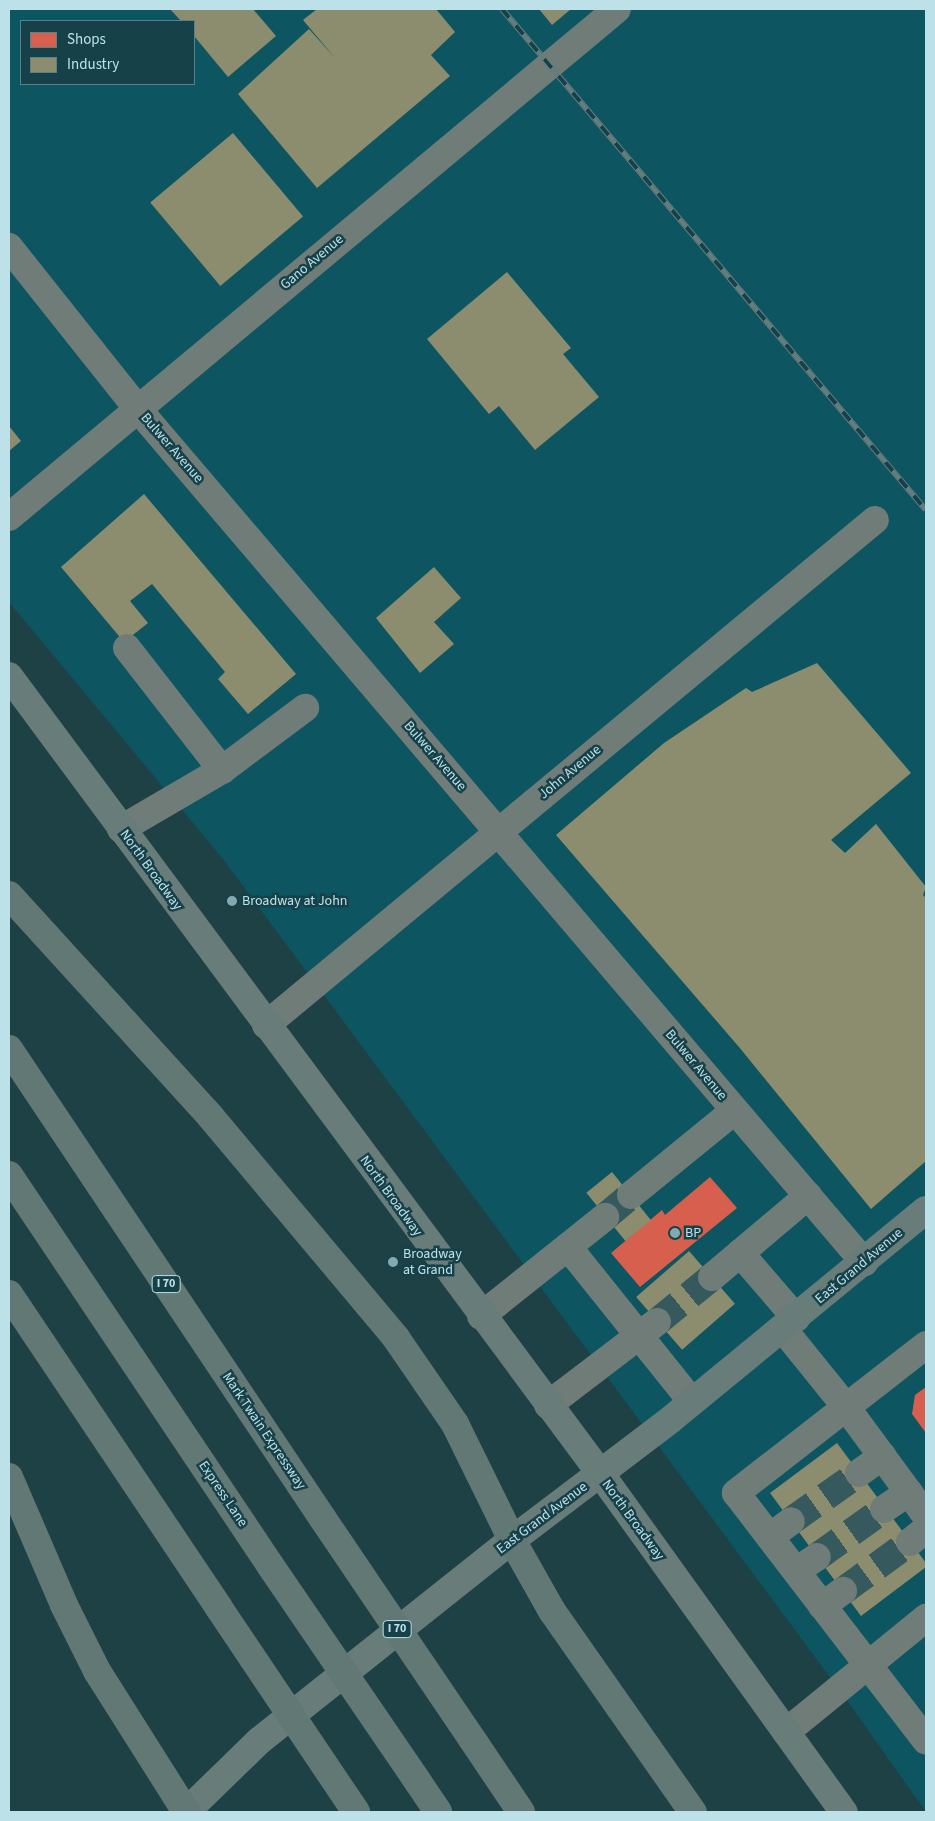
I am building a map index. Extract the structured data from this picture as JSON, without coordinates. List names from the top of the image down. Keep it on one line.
{"streets":{"highway":["I 70","Mark Twain Expressway","Express Lane"],"main road":["North Broadway","East Grand Avenue"],"street":["Gano Avenue","Bulwer Avenue","John Avenue"]},"crossings":[["Gano Avenue","Bulwer Avenue"],["Bulwer Avenue","John Avenue"],["Bulwer Avenue","East Grand Avenue"],["John Avenue","North Broadway"],["North Broadway","East Grand Avenue"]],"places":["Broadway at John","BP","Broadway at Grand"],"legend":["Shops","Industry"]}
